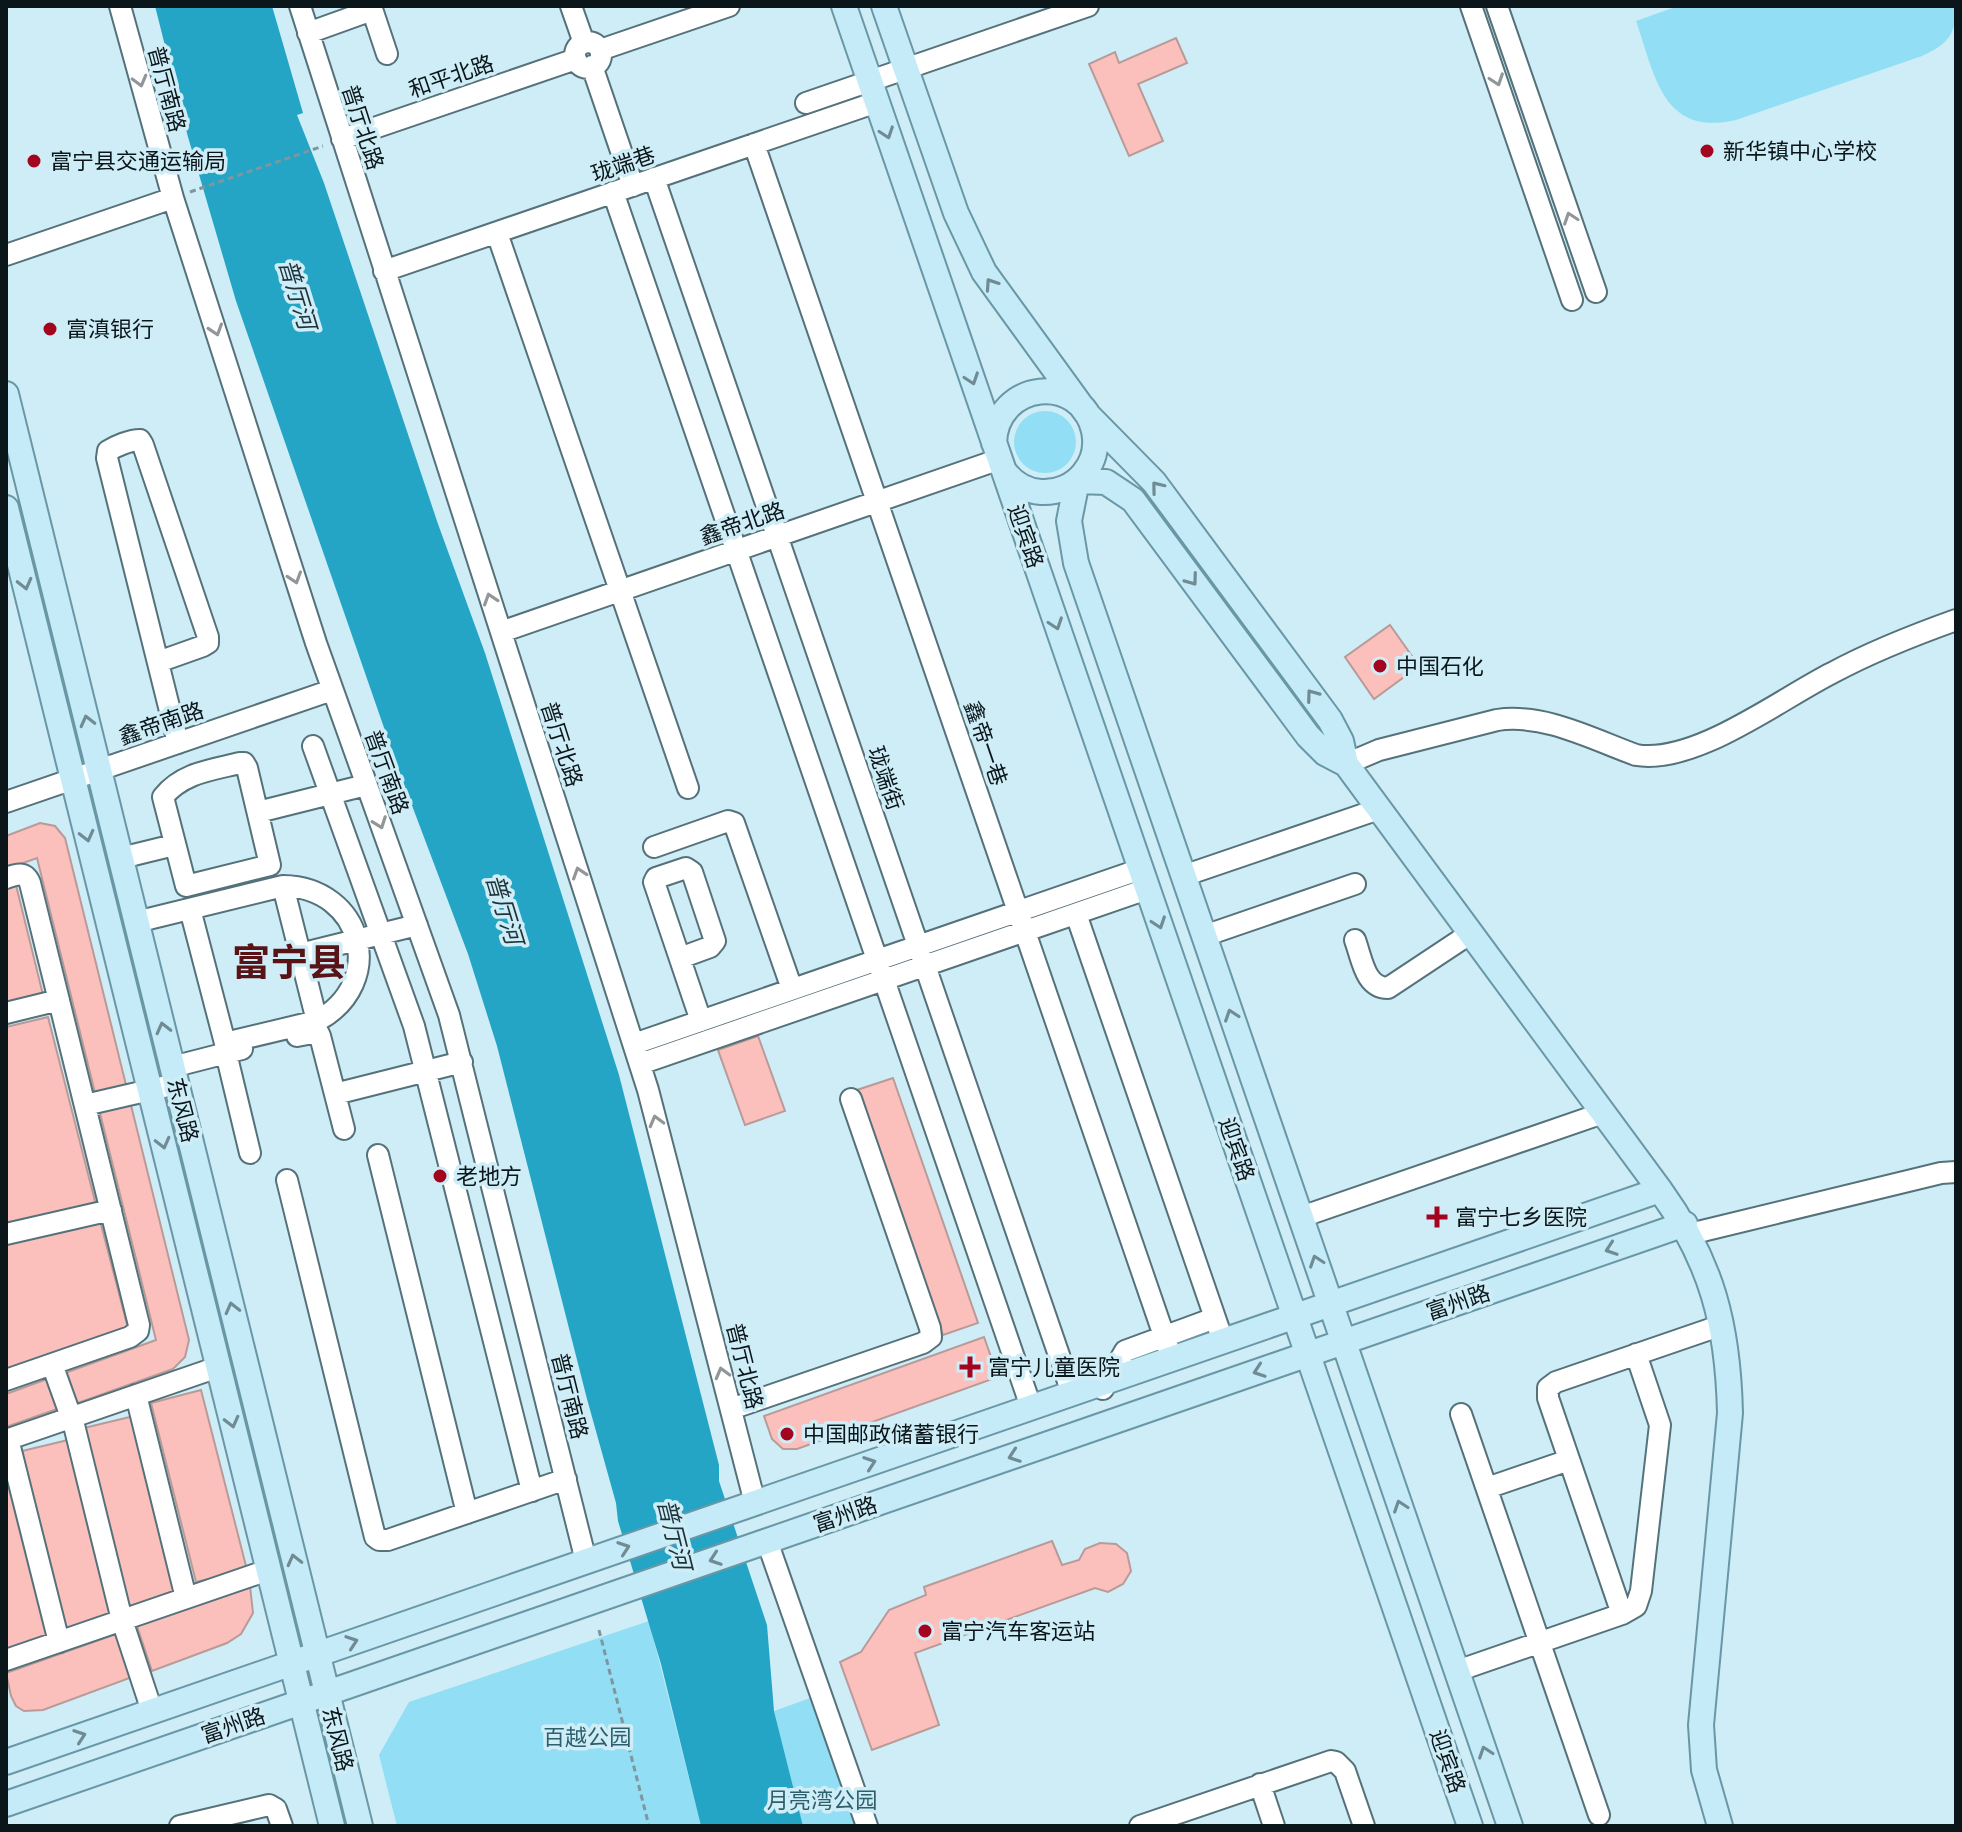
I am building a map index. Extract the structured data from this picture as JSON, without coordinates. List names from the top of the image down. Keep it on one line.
{"streets":{"main road":["迎宾路","东风路","富州路"],"street":["和平北路","普厅南路","普厅北路","珑端巷","鑫帝北路","鑫帝南路","鑫帝一巷","珑端街"]},"crossings":[["和平北路","普厅北路"],["普厅南路","鑫帝南路"],["普厅南路","富州路"],["普厅北路","珑端巷"],["普厅北路","鑫帝北路"],["普厅北路","富州路"],["珑端巷","迎宾路"],["珑端巷","鑫帝一巷"],["珑端巷","珑端街"],["鑫帝北路","迎宾路"],["鑫帝北路","鑫帝一巷"],["鑫帝北路","珑端街"],["迎宾路","富州路"],["鑫帝南路","东风路"],["鑫帝一巷","富州路"],["珑端街","富州路"],["东风路","富州路"]],"districts":["富宁县"],"water":["普厅河"],"parks":["百越公园","月亮湾公园"],"places":{"other":["新华镇中心学校","富宁县交通运输局","富滇银行","中国石化","老地方","中国邮政储蓄银行","富宁汽车客运站"],"health":["富宁七乡医院","富宁儿童医院"]}}
